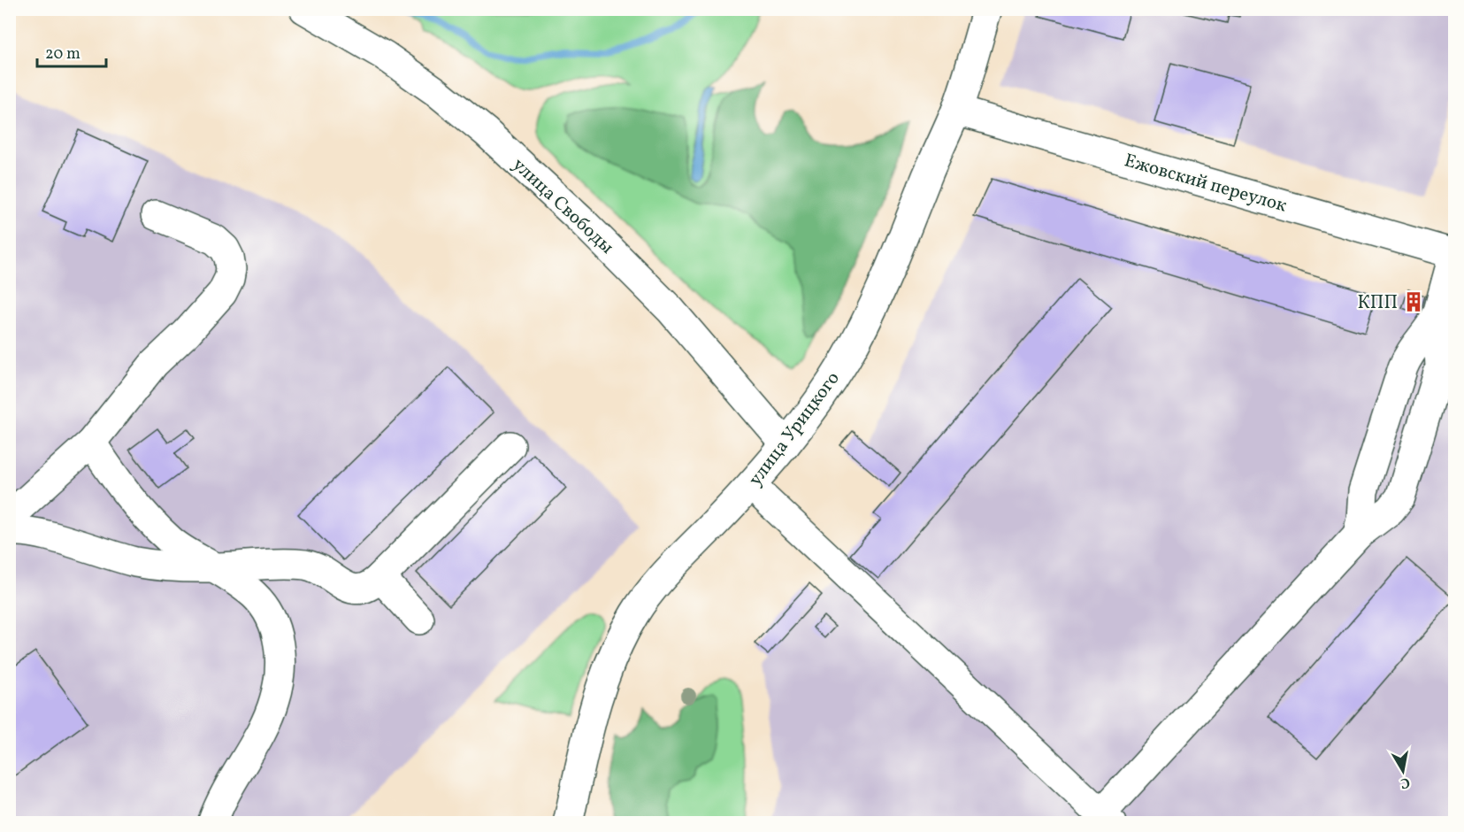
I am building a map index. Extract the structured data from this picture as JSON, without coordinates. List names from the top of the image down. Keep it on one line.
{"streets":{"street":["Ежовский переулок","улица Свободы","улица Урицкого"]},"crossings":[["Ежовский переулок","улица Урицкого"],["улица Свободы","улица Урицкого"]],"places":{"building":["КПП"]},"scale_bar":"20 m","north":"bottom"}
